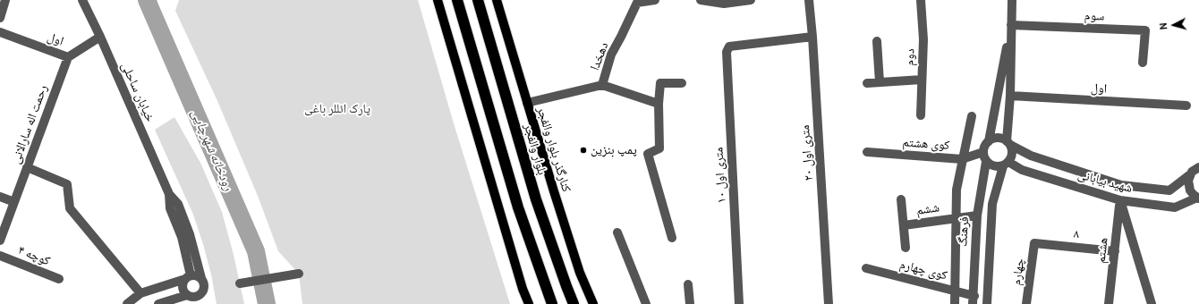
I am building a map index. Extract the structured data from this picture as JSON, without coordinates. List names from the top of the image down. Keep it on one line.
{"streets":{"highway":["بلوار والفجر"],"main road":["کنارگذر بلوار والفجر"],"street":["سوم","اول","دهخدا","دوم","خیابان ساحلی","رحمت اله سارالانی","کوی هشتم","۲۰ متری اول","۱۰ متری اول","شهید بیابانی","ششم","فرهنگ","۸","هشتم","کوچه ۴","کوی چهارم","چهارم"]},"crossings":[["اول","خیابان ساحلی"],["اول","رحمت اله سارالانی"],["دهخدا","کنارگذر بلوار والفجر"],["کوی هشتم","شهید بیابانی"],["کوی هشتم","فرهنگ"],["۲۰ متری اول","۱۰ متری اول"],["شهید بیابانی","فرهنگ"],["شهید بیابانی","هشتم"],["ششم","فرهنگ"],["فرهنگ","کوی چهارم"],["۸","هشتم"],["۸","چهارم"]],"water":["رودخانه شهرچایی"],"parks":["پارک ائللر باغی"],"places":["پمپ بنزین"],"north":"left"}
